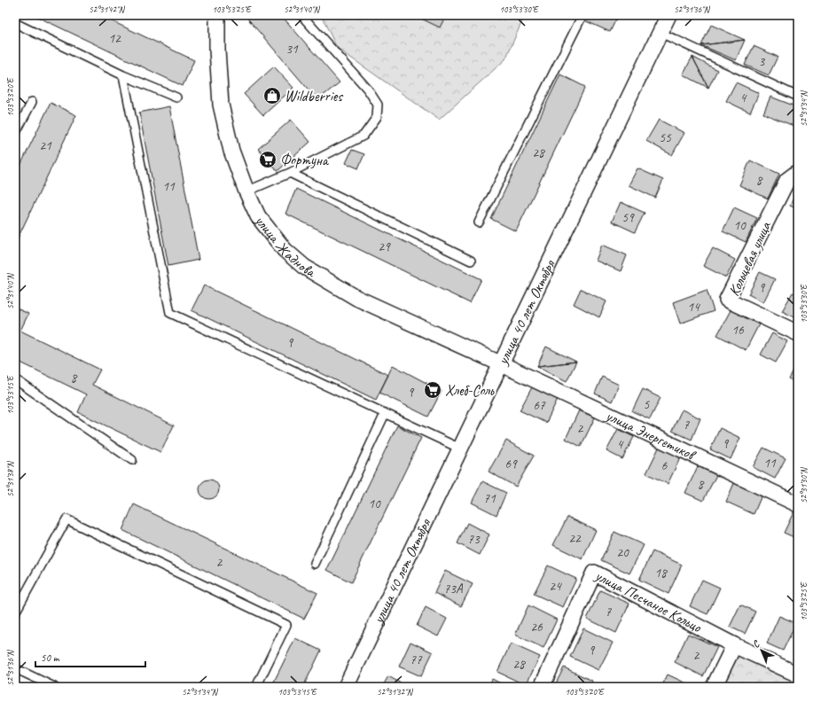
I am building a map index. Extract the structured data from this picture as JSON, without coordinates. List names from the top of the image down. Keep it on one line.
{"streets":{"street":["улица Жаднова","Кольцевая улица","улица 40 лет Октября","улица Энергетиков","улица Песчаное Кольцо"]},"crossings":[["улица Жаднова","улица 40 лет Октября"],["улица Жаднова","улица Энергетиков"],["улица 40 лет Октября","улица Энергетиков"]],"places":{"shop":["Wildberries"],"supermarket":["Фортуна","Хлеб-Соль"]},"house_numbers":["12","31","3","4","55","21","28","8","11","59","10","29","9","14","16","9","8","9","5","67","7","2","9","4","11","69","6","8","71","10","22","73","20","2","18","24","73А","7","26","9","2","77","28"],"scale_bar":"50 m","north":"top left","coordinates":["52°31'42\"N","103°53'25\"E","52°31'40\"N","103°53'30\"E","52°31'36\"N","103°53'20\"E","52°31'34\"N","103°53'15\"E","52°31'38\"N","52°31'30\"N","52°31'32\"N"]}
